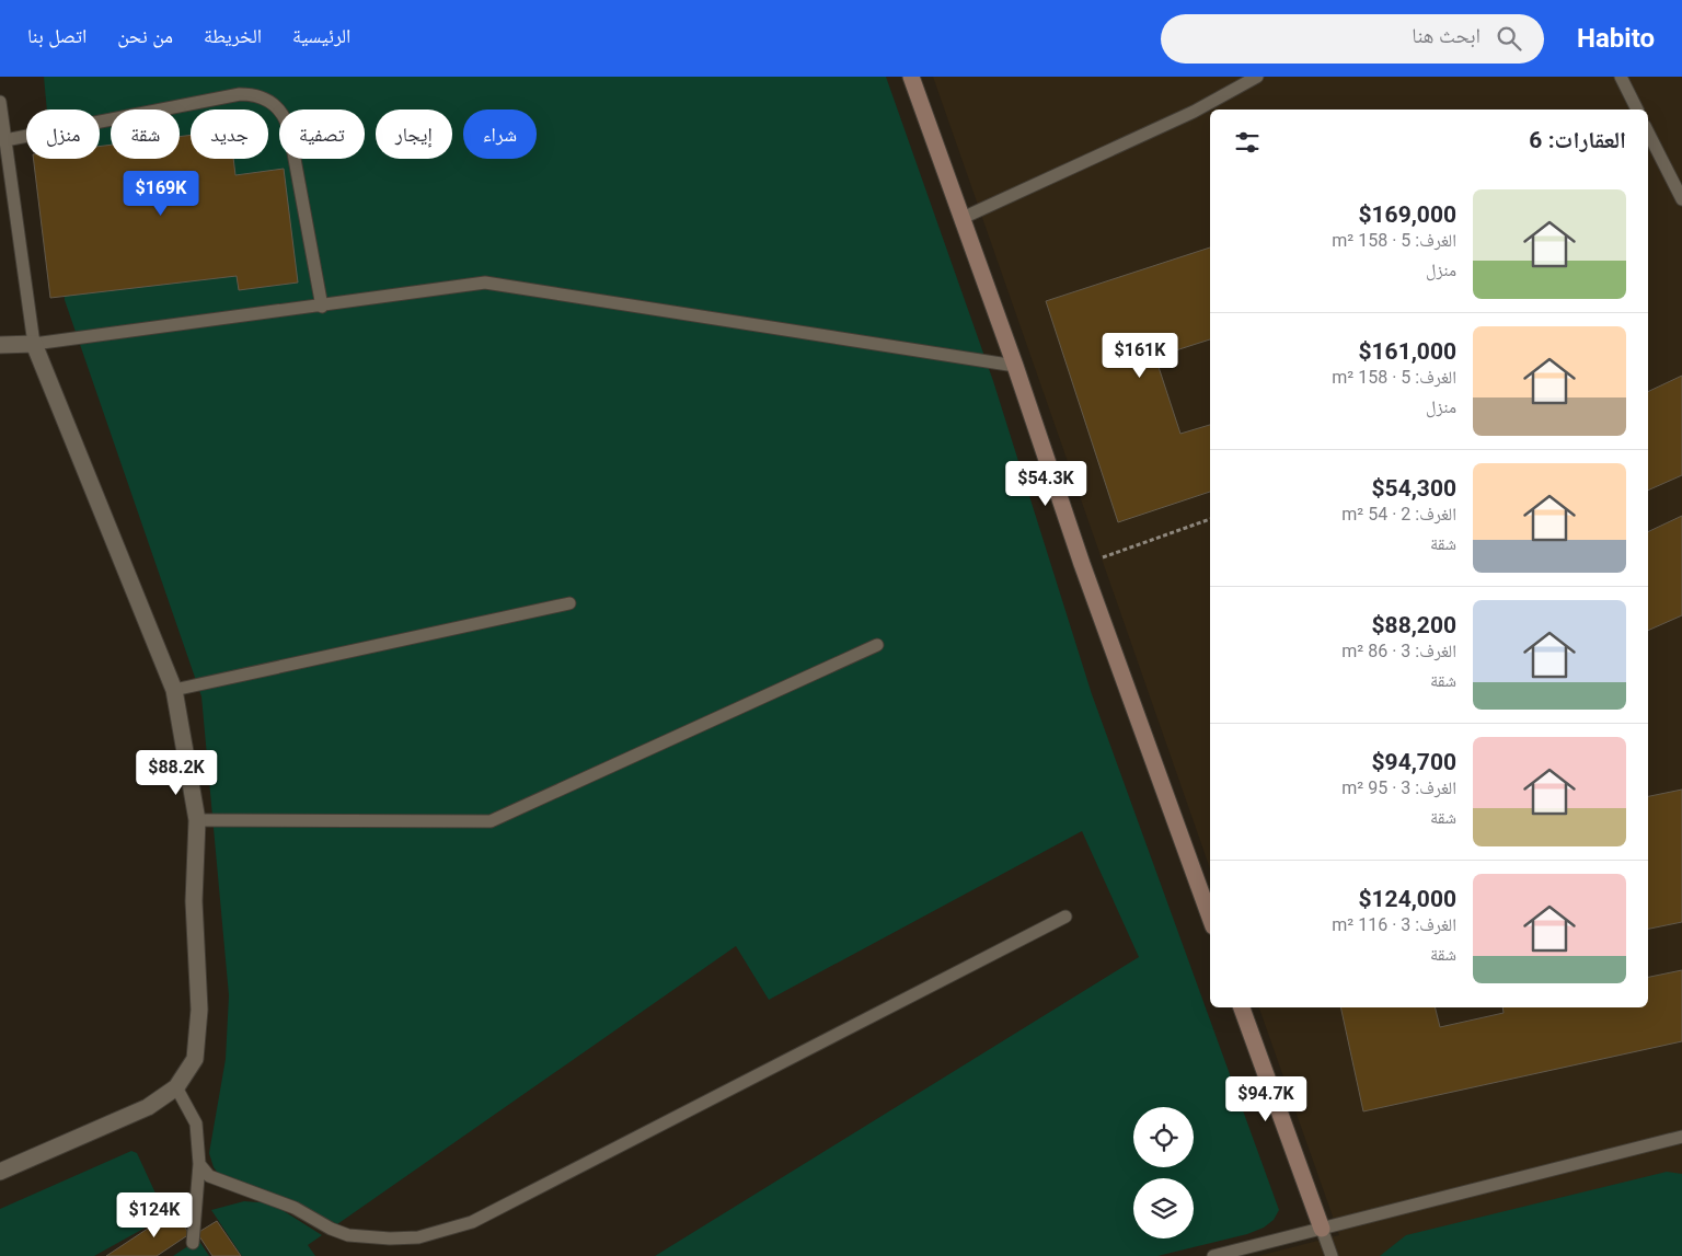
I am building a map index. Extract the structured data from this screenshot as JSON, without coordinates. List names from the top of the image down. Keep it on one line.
{"page":{"header":"Habito","search":"ابحث هنا","nav":["الرئيسية","الخريطة","من نحن","اتصل بنا"],"chip":["شراء","إيجار","تصفية","جديد","شقة","منزل"],"heading":"العقارات: 6","price":["$169K","$161K","$54.3K","$88.2K","$94.7K","$124K"],"list":[{"name":"$169,000","note":"الغرف: 5 · 158 m² · منزل"},{"name":"$161,000","note":"الغرف: 5 · 158 m² · منزل"},{"name":"$54,300","note":"الغرف: 2 · 54 m² · شقة"},{"name":"$88,200","note":"الغرف: 3 · 86 m² · شقة"},{"name":"$94,700","note":"الغرف: 3 · 95 m² · شقة"},{"name":"$124,000","note":"الغرف: 3 · 116 m² · شقة"}]}}
